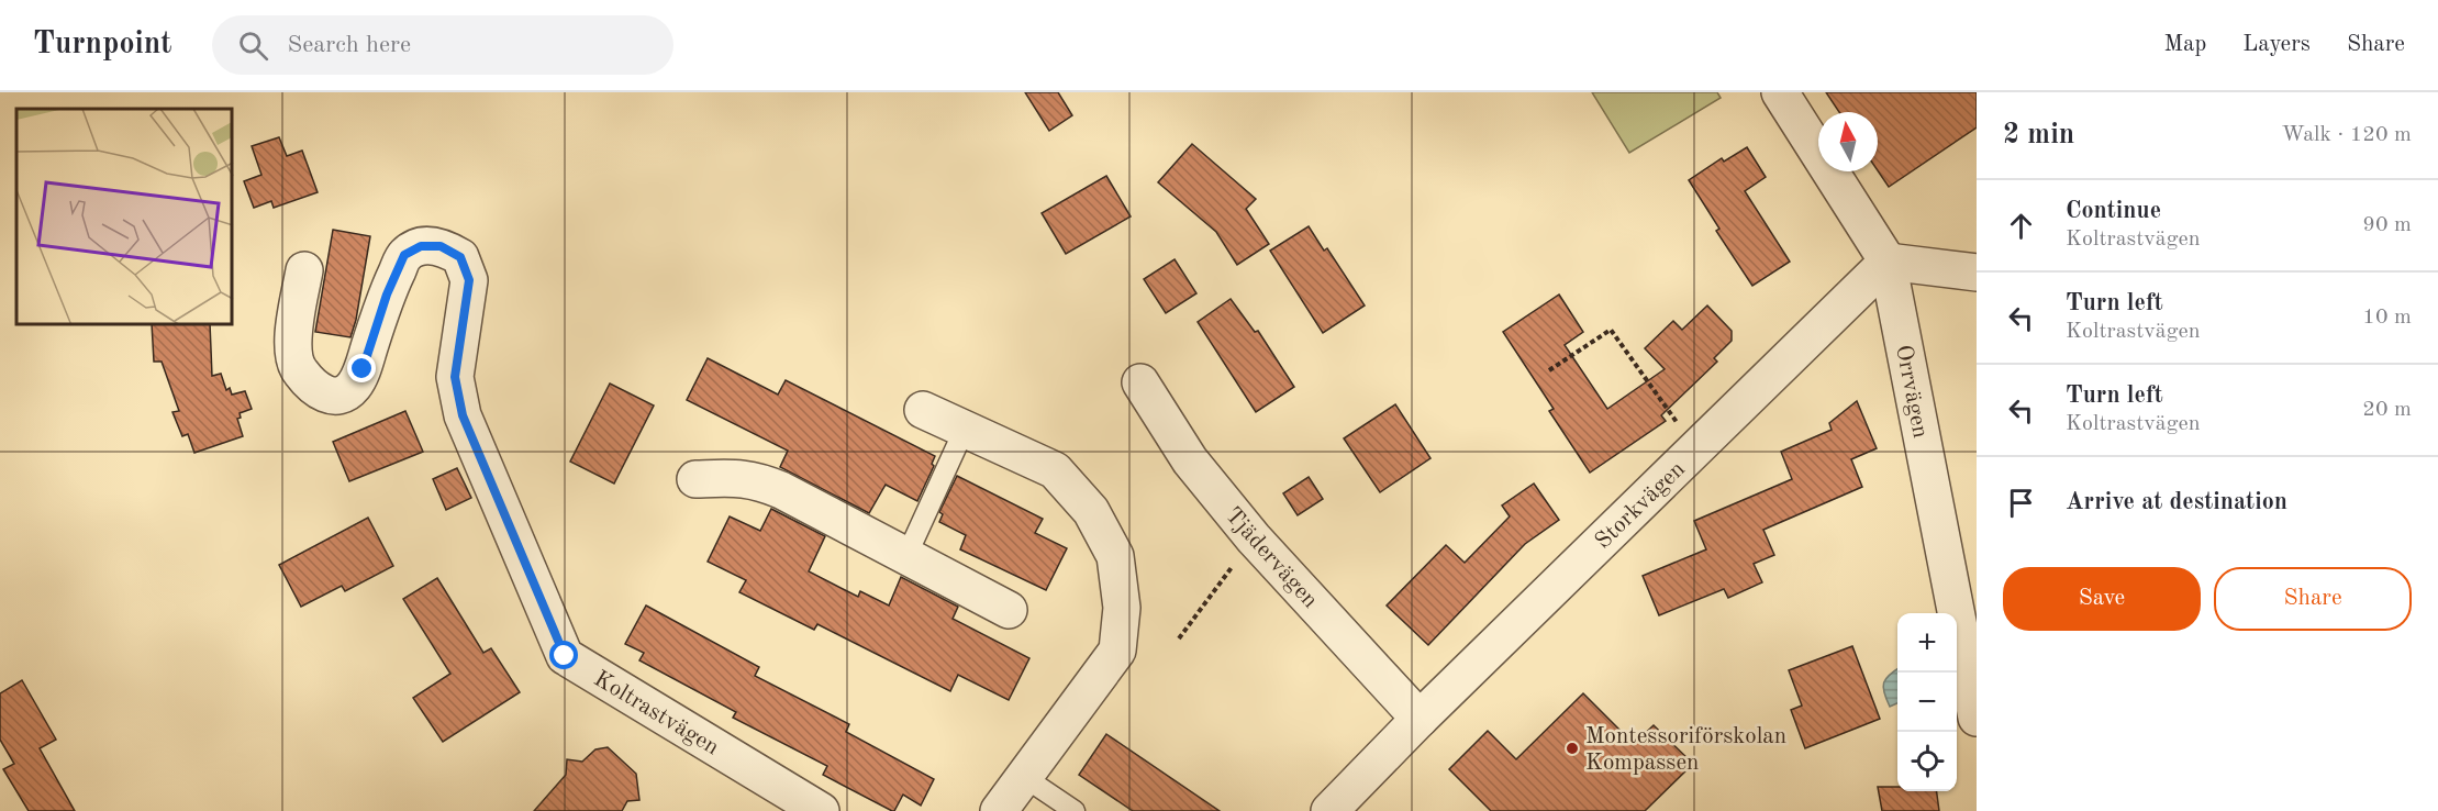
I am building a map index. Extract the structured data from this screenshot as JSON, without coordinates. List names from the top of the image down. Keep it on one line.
{"streets":{"street":["Orrvägen","Storkvägen","Tjädervägen","Koltrastvägen"]},"crossings":[["Orrvägen","Storkvägen"],["Storkvägen","Tjädervägen"]],"places":["Montessoriförskolan Kompassen"],"north":"top","page":{"header":"Turnpoint","search":"Search here","nav":["Map","Layers","Share"],"heading":["2 min","Walk · 120 m"],"list":[["Continue","Koltrastvägen","90 m"],["Turn left","Koltrastvägen","10 m"],["Turn left","Koltrastvägen","20 m"],"Arrive at destination"],"buttons":["Save","Share"],"map_buttons":["+","−"]}}
